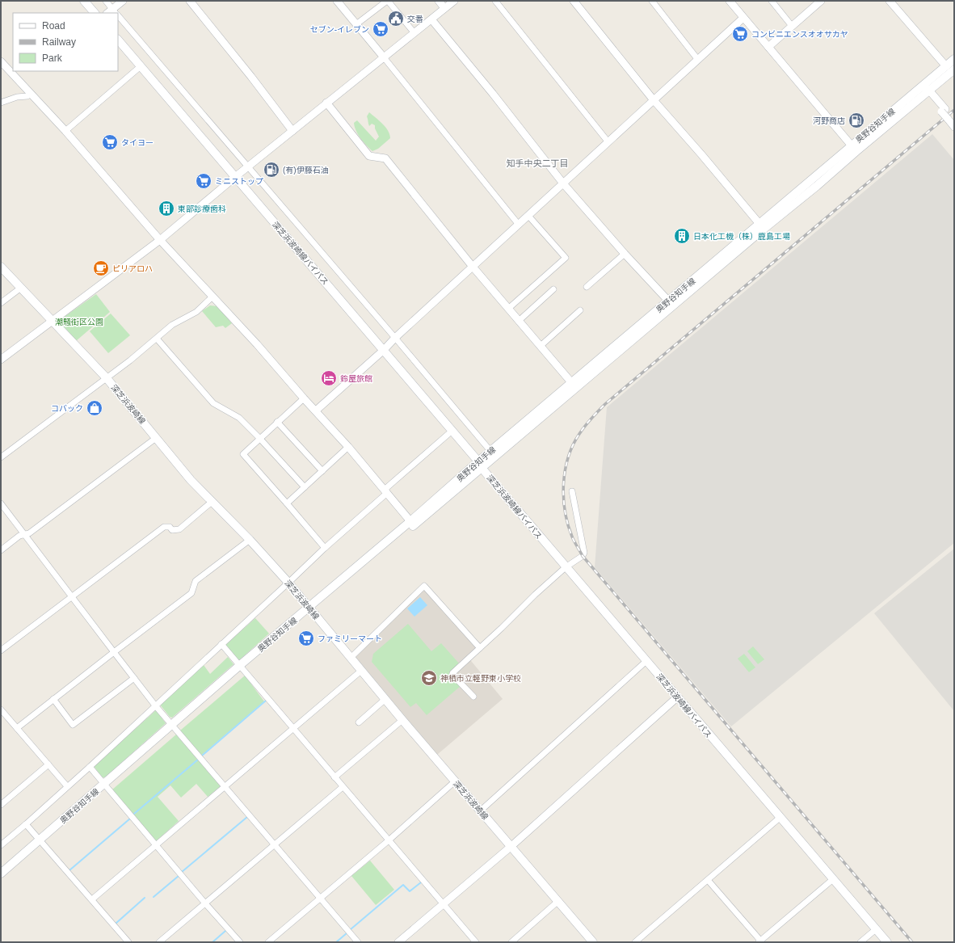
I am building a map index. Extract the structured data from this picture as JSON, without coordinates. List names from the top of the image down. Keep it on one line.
{"streets":{"main road":["奥野谷知手線","深芝浜波崎線バイパス","深芝浜波崎線"]},"crossings":[["奥野谷知手線","深芝浜波崎線バイパス"],["奥野谷知手線","深芝浜波崎線"]],"districts":["知手中央二丁目"],"parks":["潮騒街区公園"],"places":{"public building":["交番"],"supermarket":["セブン-イレブン","コンビニエンスオオサカヤ","タイヨー","ミニストップ","ファミリーマート"],"fuel station":["河野商店","(有)伊藤石油"],"building":["東部診療歯科","日本化工機（株）鹿島工場"],"cafe":["ピリアロハ"],"hotel":["鈴屋旅館"],"shop":["コバック"],"school or university":["神栖市立軽野東小学校"]},"legend":["Road","Railway","Park"]}
